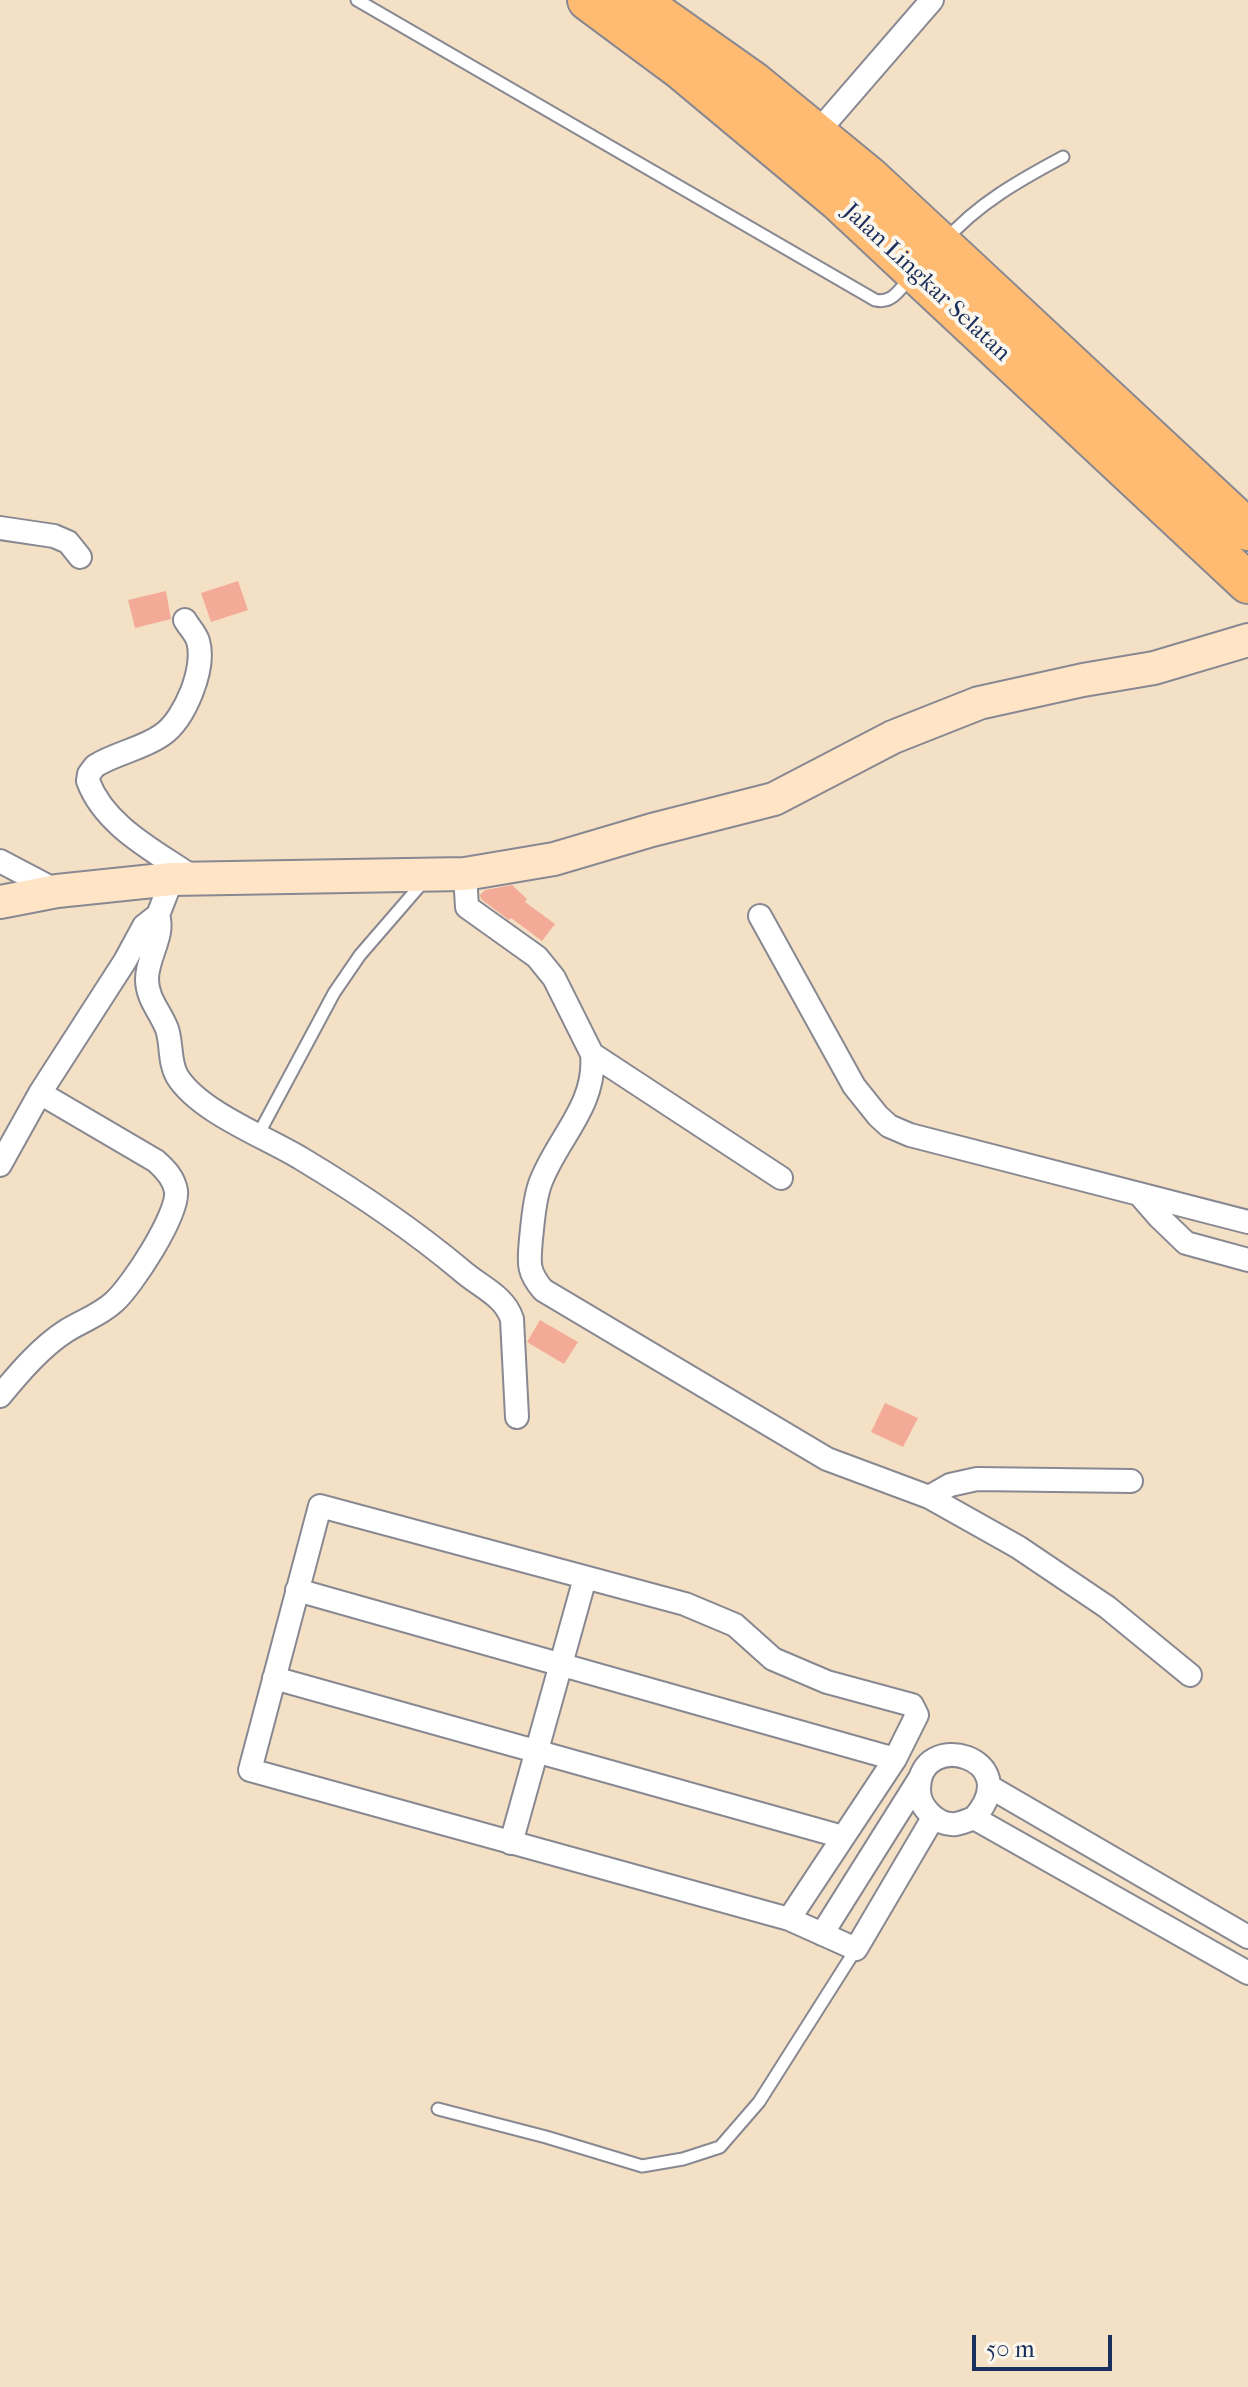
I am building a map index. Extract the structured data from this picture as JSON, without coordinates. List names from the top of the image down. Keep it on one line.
{"streets":{"highway":["Jalan Lingkar Selatan"]},"scale_bar":"50 m"}
